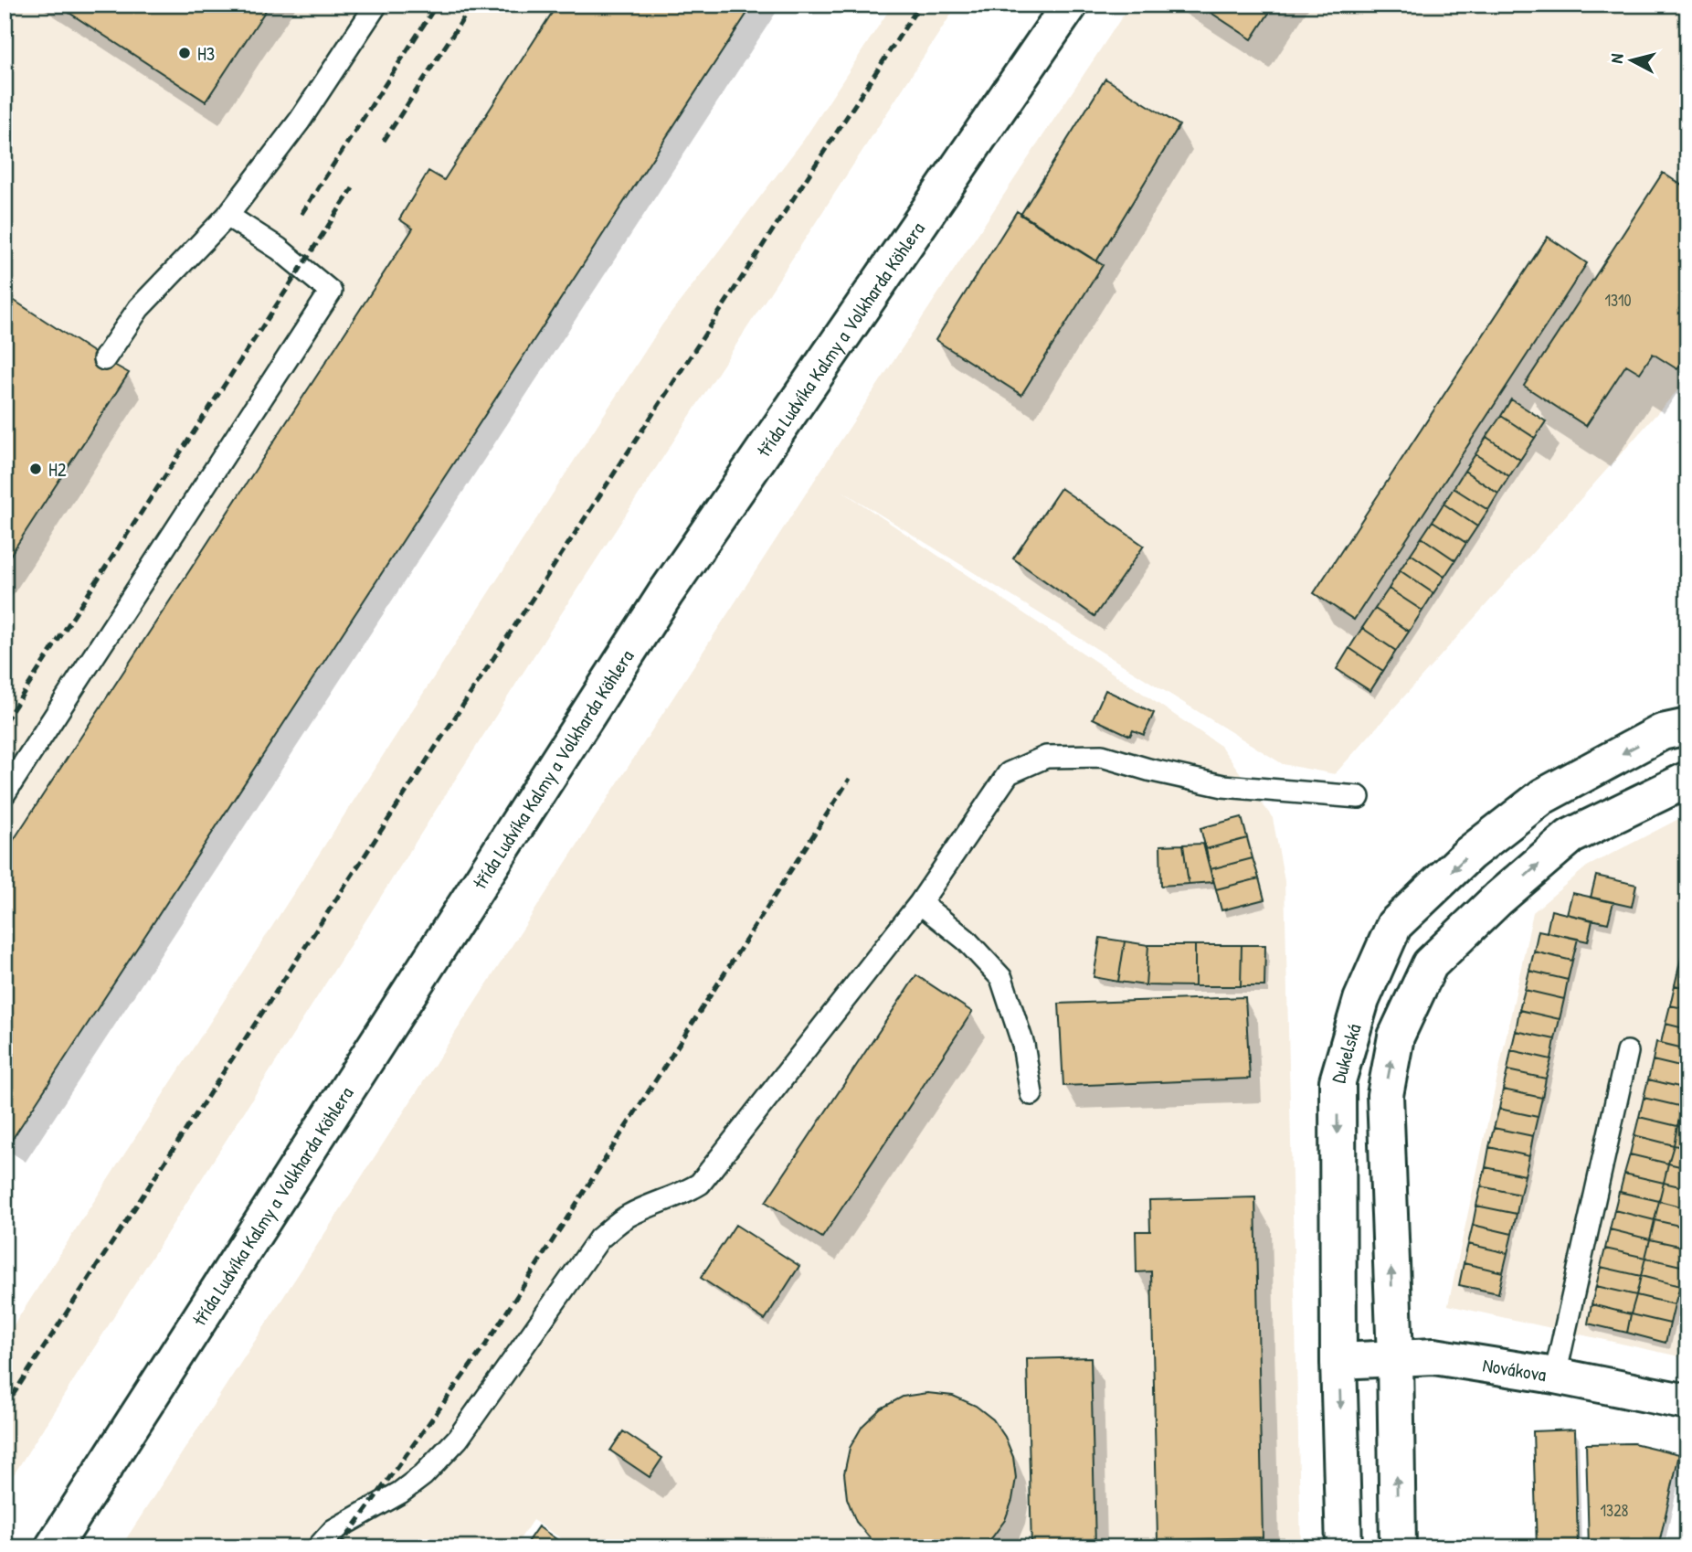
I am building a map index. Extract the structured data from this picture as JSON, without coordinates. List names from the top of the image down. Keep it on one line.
{"streets":{"street":["třída Ludvíka Kalmy a Volkharda Köhlera","Dukelská","Novákova"]},"crossings":[["Dukelská","Novákova"]],"one_way":["Dukelská"],"places":["H3","H2"],"house_numbers":["1310","1328"],"north":"left"}
